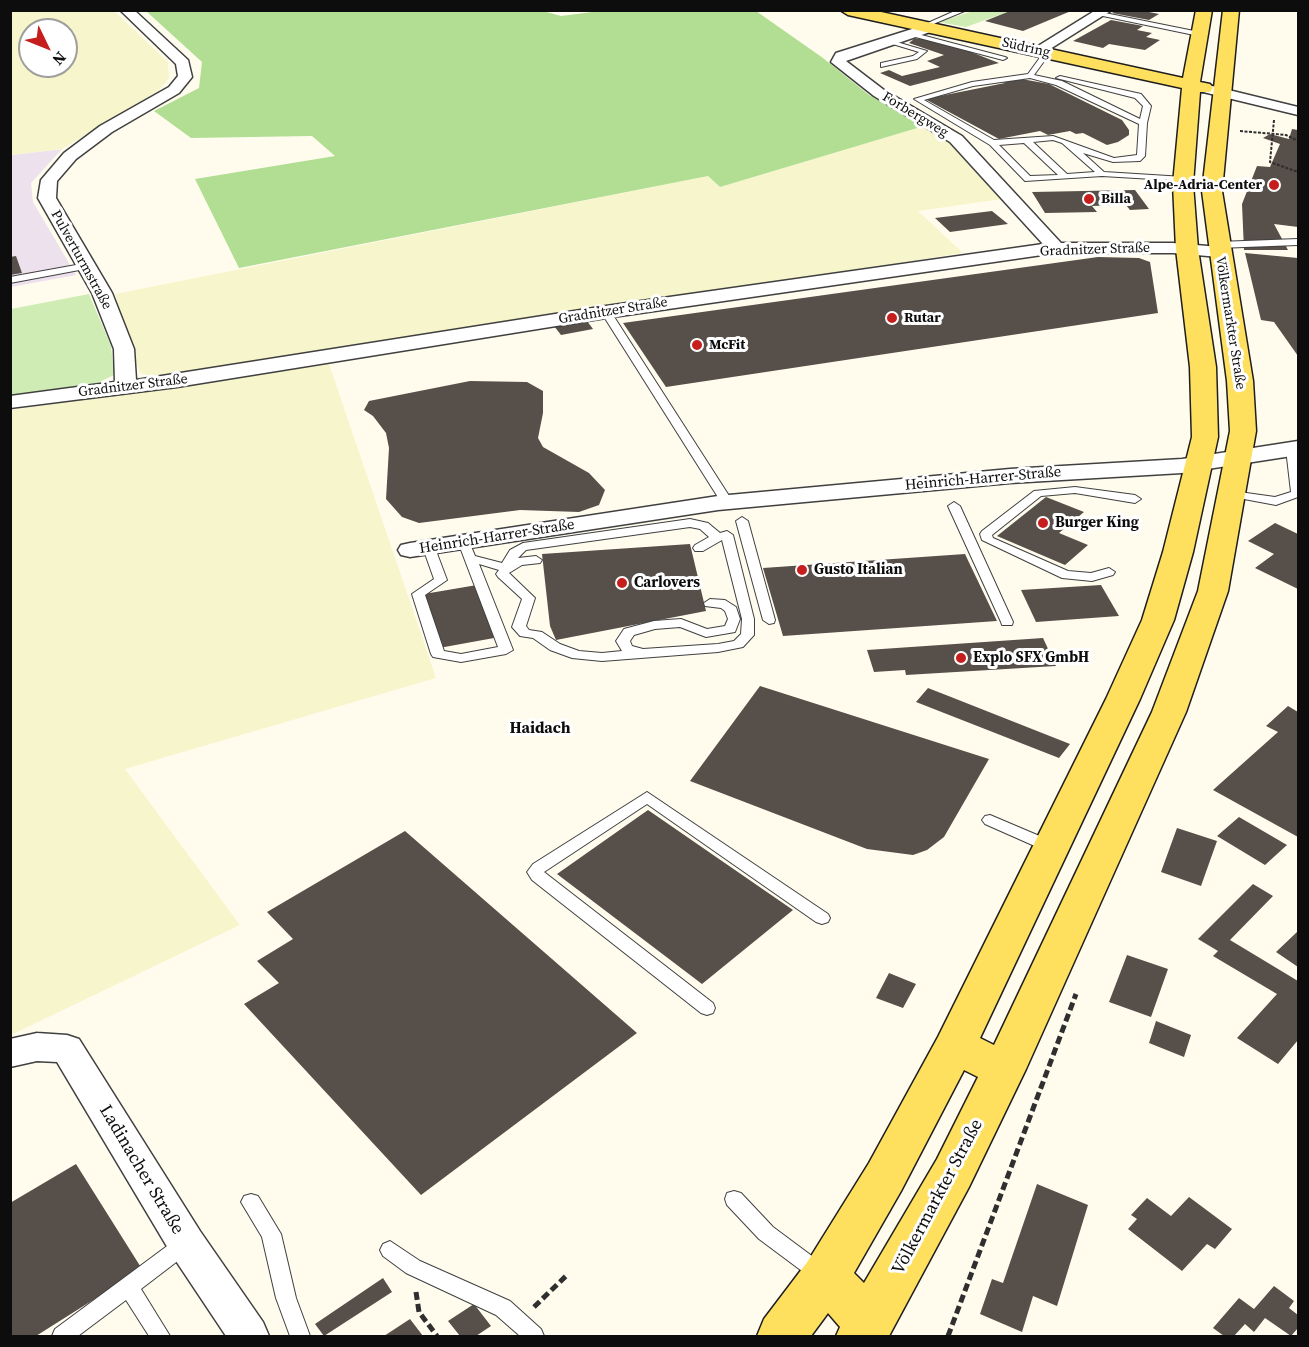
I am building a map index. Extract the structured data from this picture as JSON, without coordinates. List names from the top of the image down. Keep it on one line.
{"streets":{"main road":["Südring","Völkermarkter Straße"],"street":["Forbergweg","Gradnitzer Straße","Pulverturmstraße","Heinrich-Harrer-Straße","Ladinacher Straße"]},"crossings":[["Südring","Forbergweg"],["Forbergweg","Gradnitzer Straße"],["Gradnitzer Straße","Pulverturmstraße"],["Gradnitzer Straße","Völkermarkter Straße"],["Völkermarkter Straße","Heinrich-Harrer-Straße"]],"districts":["Haidach"],"places":["Alpe-Adria-Center","Billa","Rutar","McFit","Burger King","Gusto Italian","Carlovers","Explo SFX GmbH"],"north":"bottom right"}
